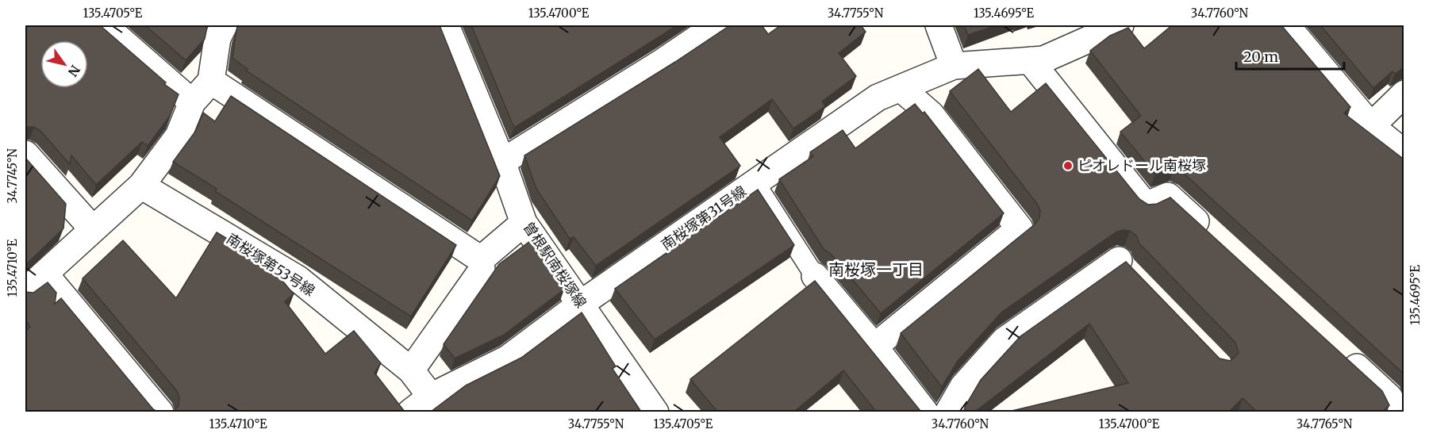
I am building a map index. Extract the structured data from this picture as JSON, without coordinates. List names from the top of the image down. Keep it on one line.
{"streets":{"street":["南桜塚第31号線","南桜塚第53号線","曽根駅南桜塚線"]},"crossings":[["南桜塚第31号線","南桜塚第53号線"],["南桜塚第31号線","曽根駅南桜塚線"]],"districts":["南桜塚一丁目"],"places":["ピオレドール南桜塚"],"scale_bar":"20 m","north":"bottom right","coordinates":["135.4705°E","135.4700°E","34.7755°N","135.4695°E","34.7760°N","34.7745°N","135.4710°E","34.7765°N"]}
